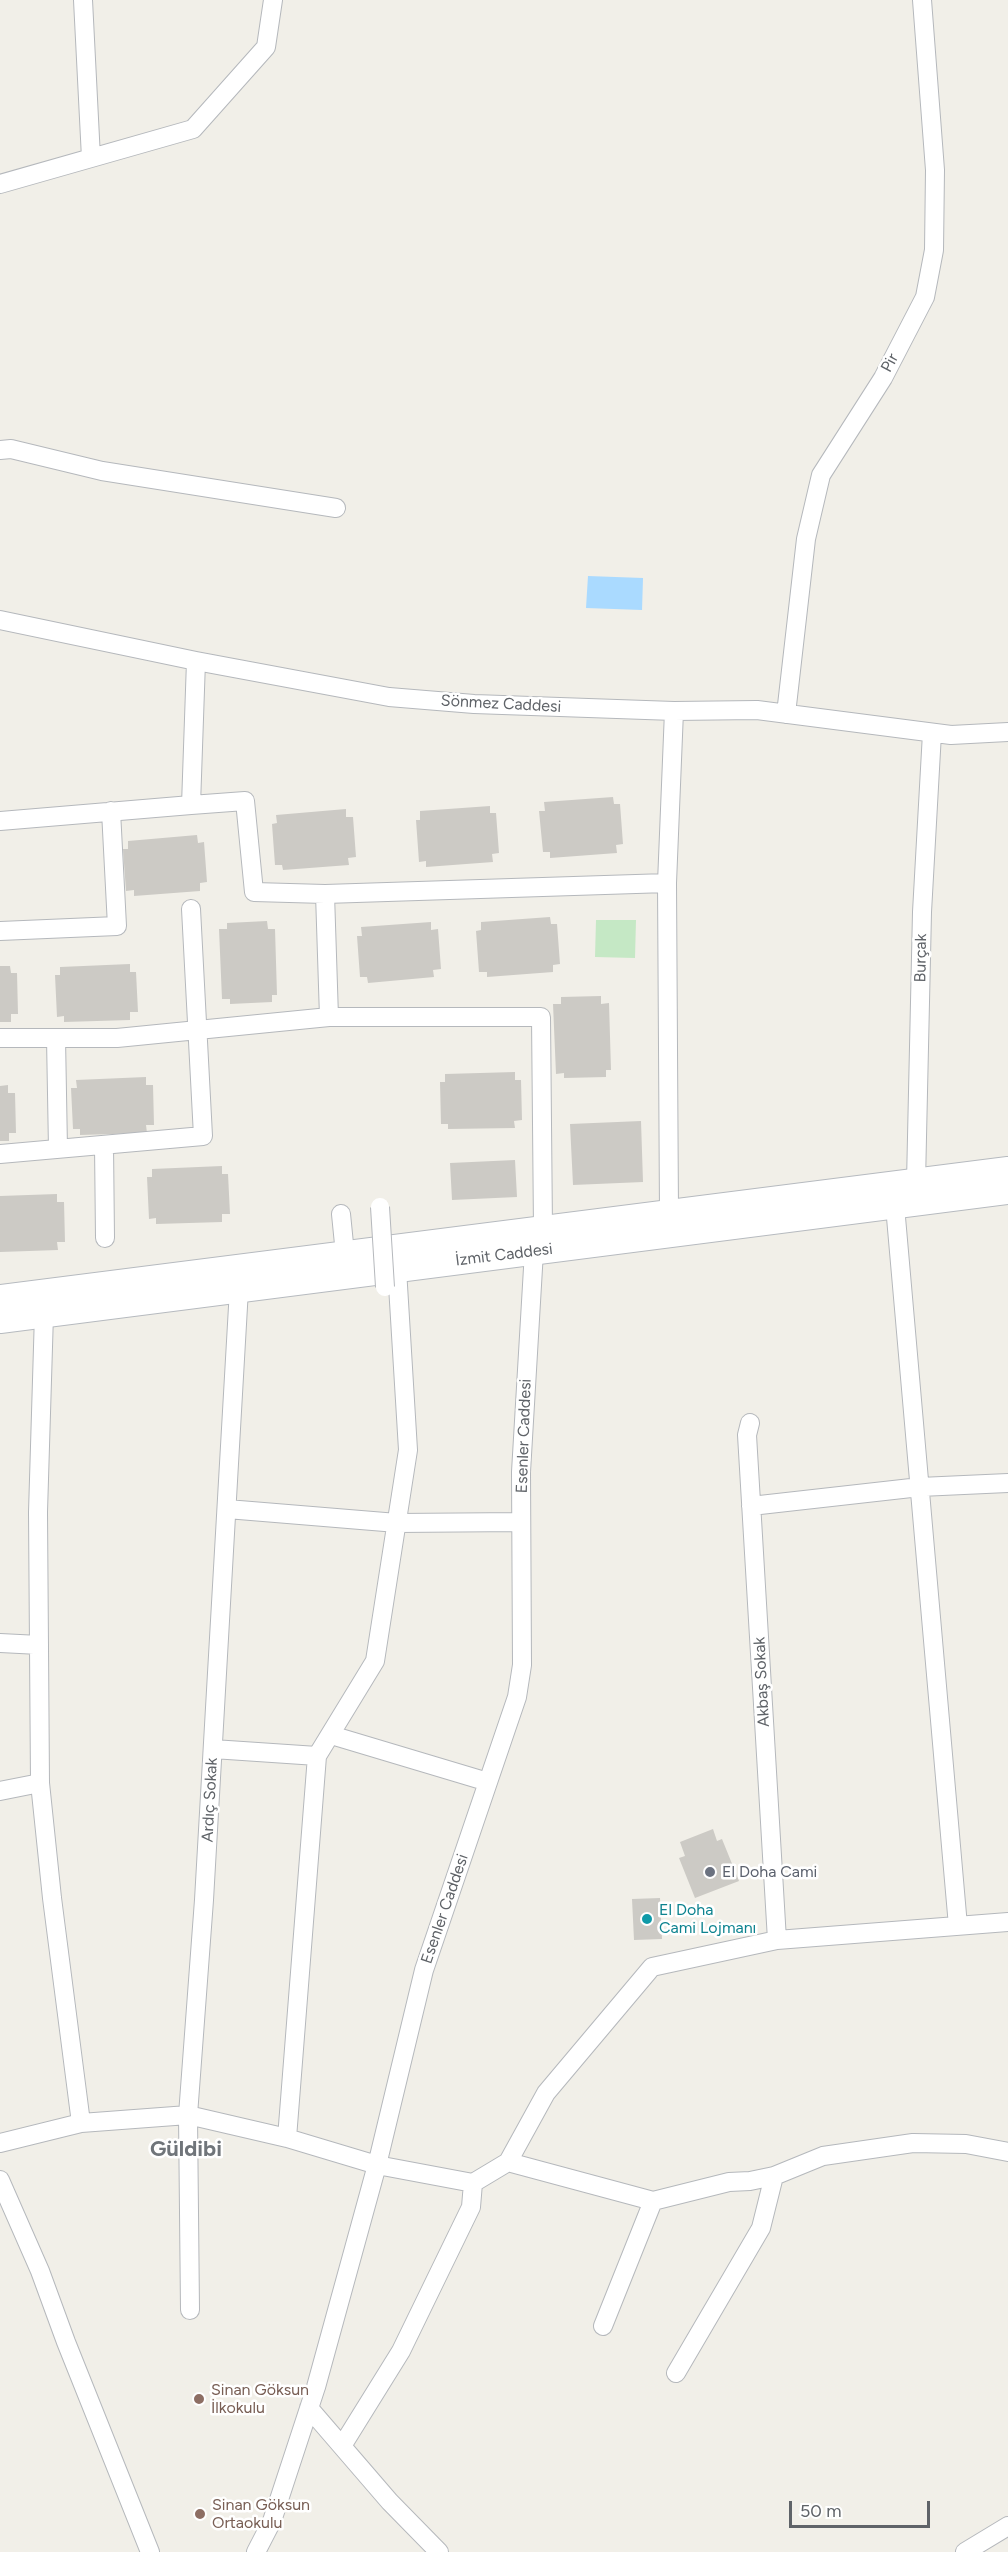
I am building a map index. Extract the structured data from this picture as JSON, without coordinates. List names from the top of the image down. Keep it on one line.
{"streets":{"main road":["İzmit Caddesi"],"street":["Pir","Sönmez Caddesi","Burçak","Esenler Caddesi","Akbaş Sokak","Ardıç Sokak"]},"crossings":[["Pir","Sönmez Caddesi"],["Sönmez Caddesi","Burçak"],["Burçak","İzmit Caddesi"],["İzmit Caddesi","Esenler Caddesi"],["İzmit Caddesi","Ardıç Sokak"]],"districts":["Güldibi"],"places":["El Doha Cami","El Doha Cami Lojmanı","Sinan Göksun İlkokulu","Sinan Göksun Ortaokulu"],"scale_bar":"50 m"}
